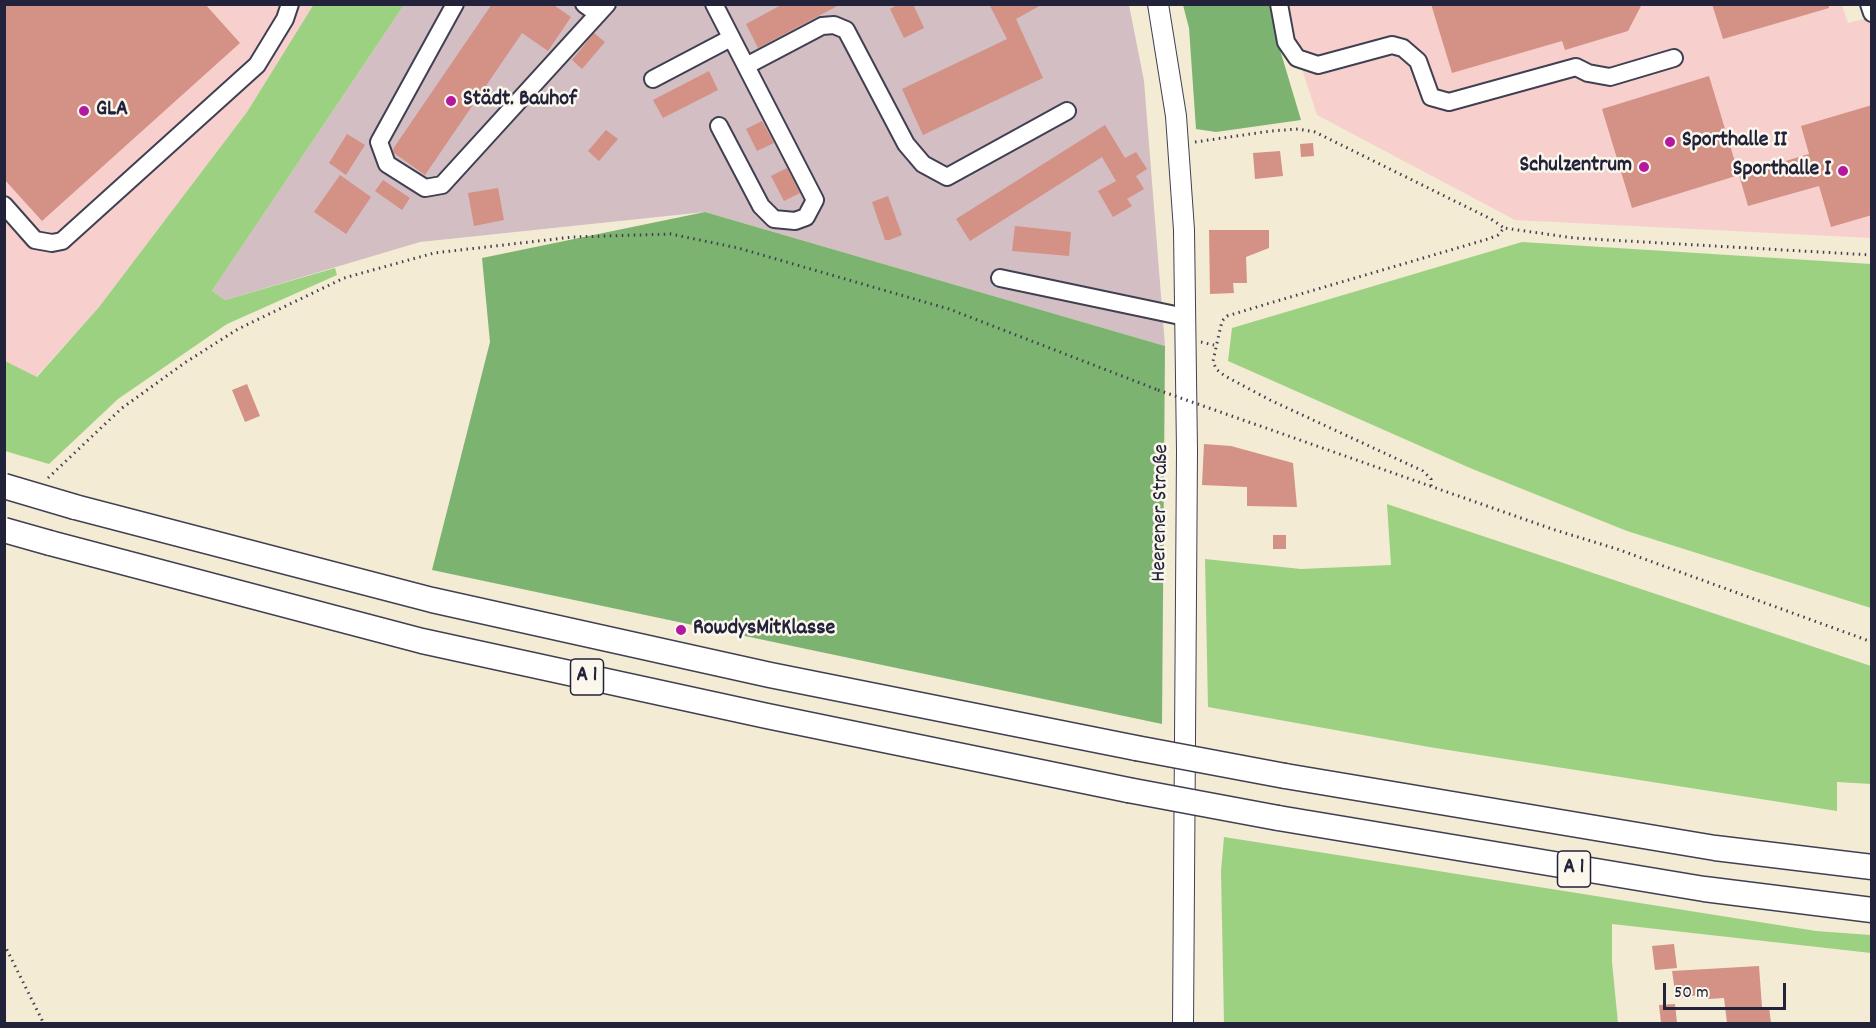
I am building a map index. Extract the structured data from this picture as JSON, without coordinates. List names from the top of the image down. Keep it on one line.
{"streets":{"highway":["A 1"],"main road":["Heerener Straße"]},"places":["Städt. Bauhof","GLA","Sporthalle II","Schulzentrum","Sporthalle I","RowdysMitKlasse"],"scale_bar":"50 m"}
